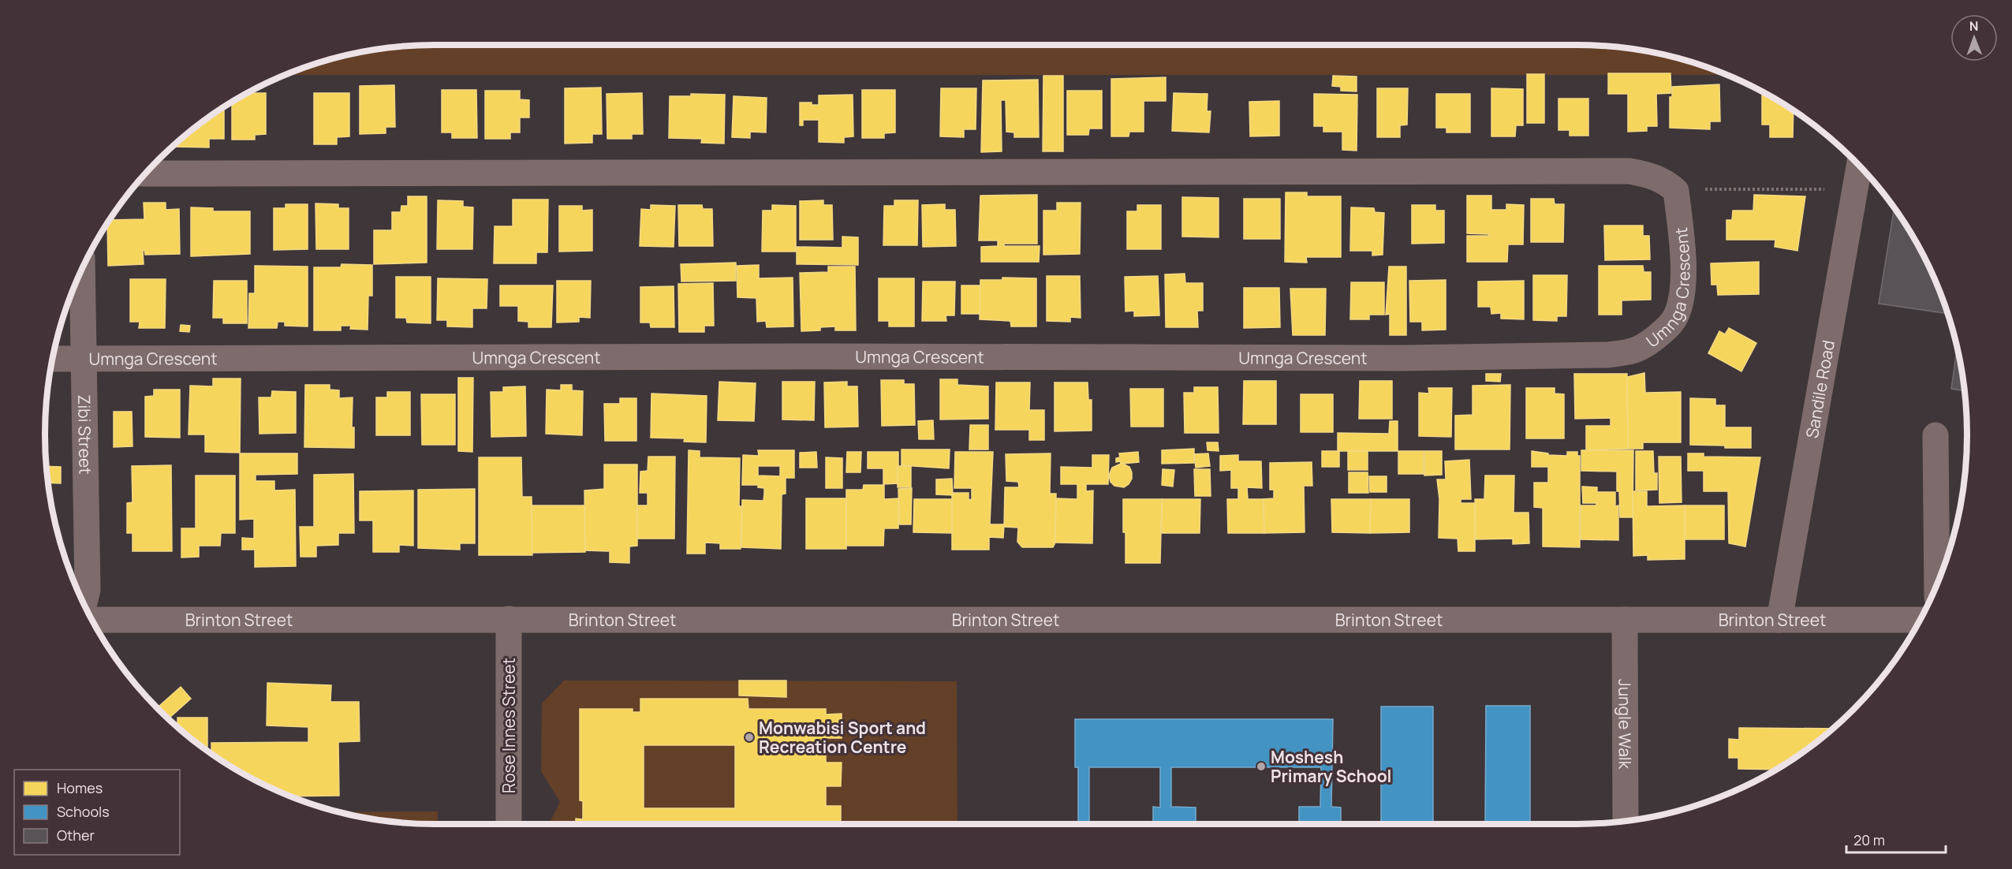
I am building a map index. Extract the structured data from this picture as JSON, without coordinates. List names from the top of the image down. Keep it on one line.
{"streets":{"street":["Umnga Crescent","Sandile Road","Zibi Street","Brinton Street","Jungle Walk","Rose Innes Street"]},"crossings":[["Umnga Crescent","Zibi Street"],["Sandile Road","Brinton Street"],["Brinton Street","Jungle Walk"],["Brinton Street","Rose Innes Street"]],"places":["Monwabisi Sport and Recreation Centre","Moshesh Primary School"],"legend":["Homes","Schools","Other"],"scale_bar":"20 m","north":"top"}
